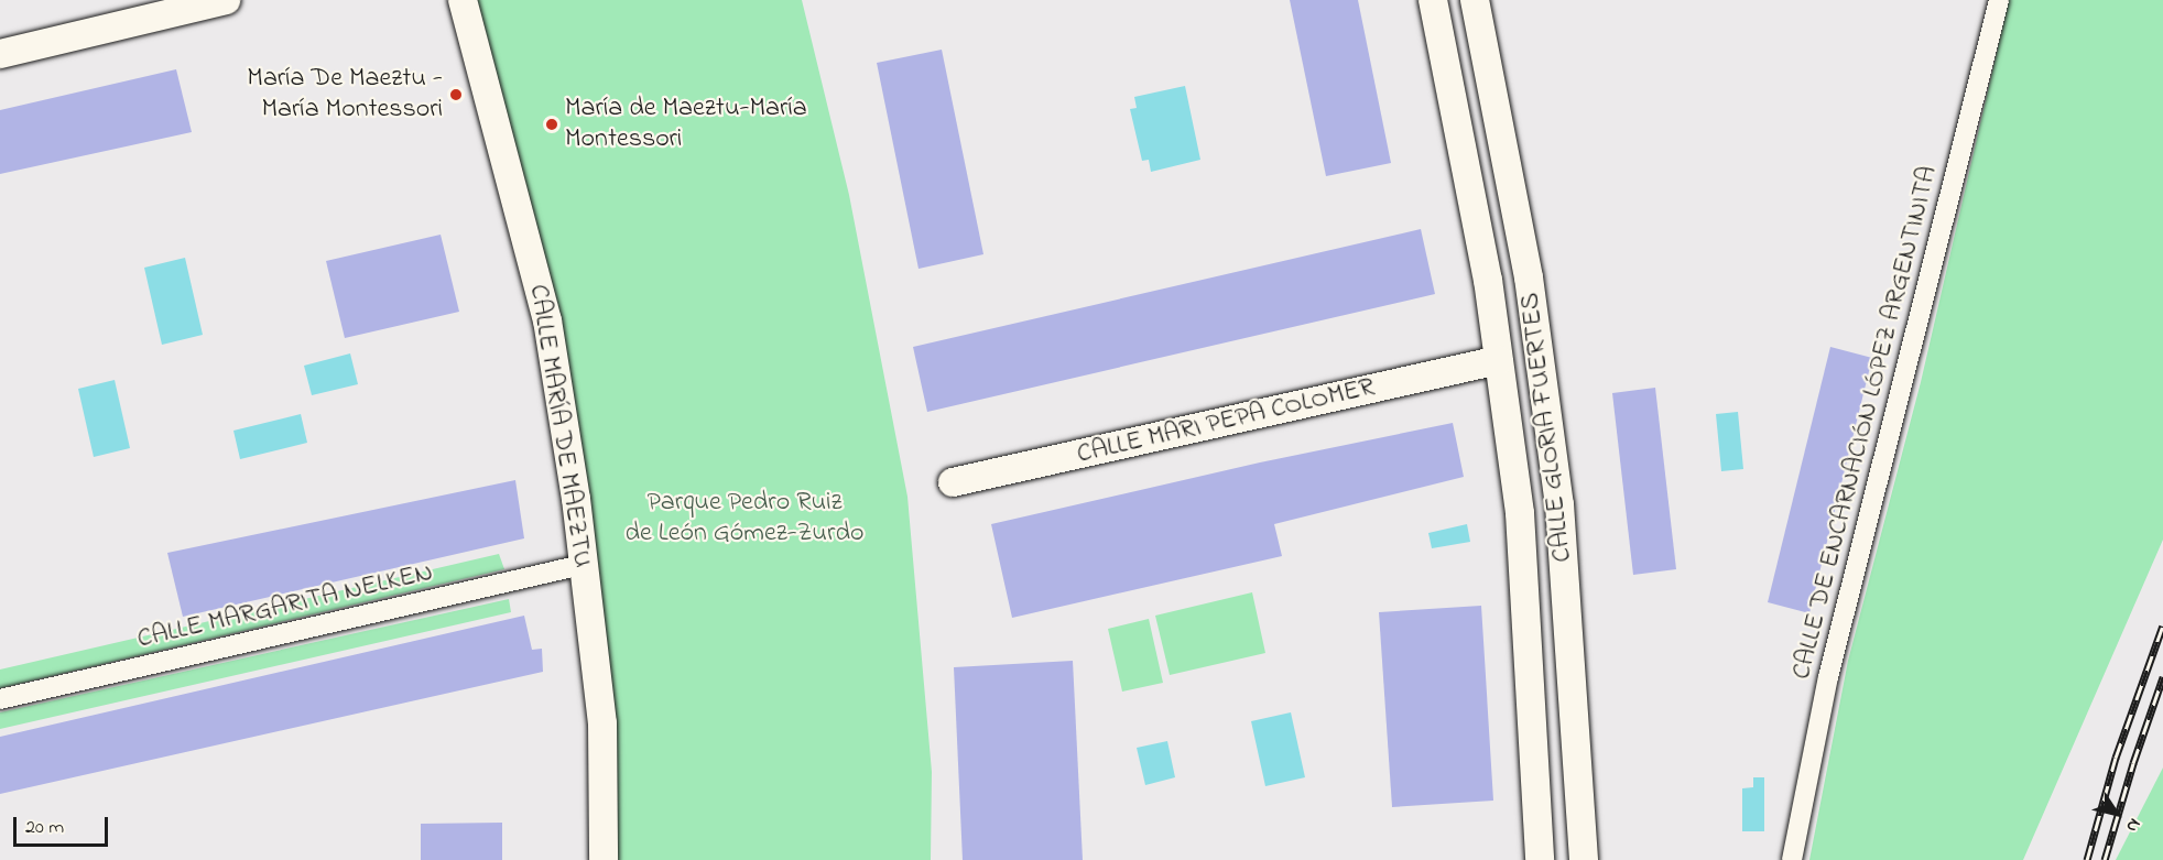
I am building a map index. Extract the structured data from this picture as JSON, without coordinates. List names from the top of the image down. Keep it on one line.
{"streets":{"street":["CALLE MARI PEPA COLOMER","CALLE DE ENCARNACIÓN LÓPEZ ARGENTINITA","CALLE MARÍA DE MAEZTU","CALLE GLORIA FUERTES","CALLE MARGARITA NELKEN"]},"crossings":[["CALLE MARI PEPA COLOMER","CALLE GLORIA FUERTES"],["CALLE MARÍA DE MAEZTU","CALLE MARGARITA NELKEN"]],"parks":["Parque Pedro Ruiz de León Gómez-Zurdo"],"places":["María De Maeztu - María Montessori","María de Maeztu-María Montessori"],"scale_bar":"20 m","north":"bottom right"}
